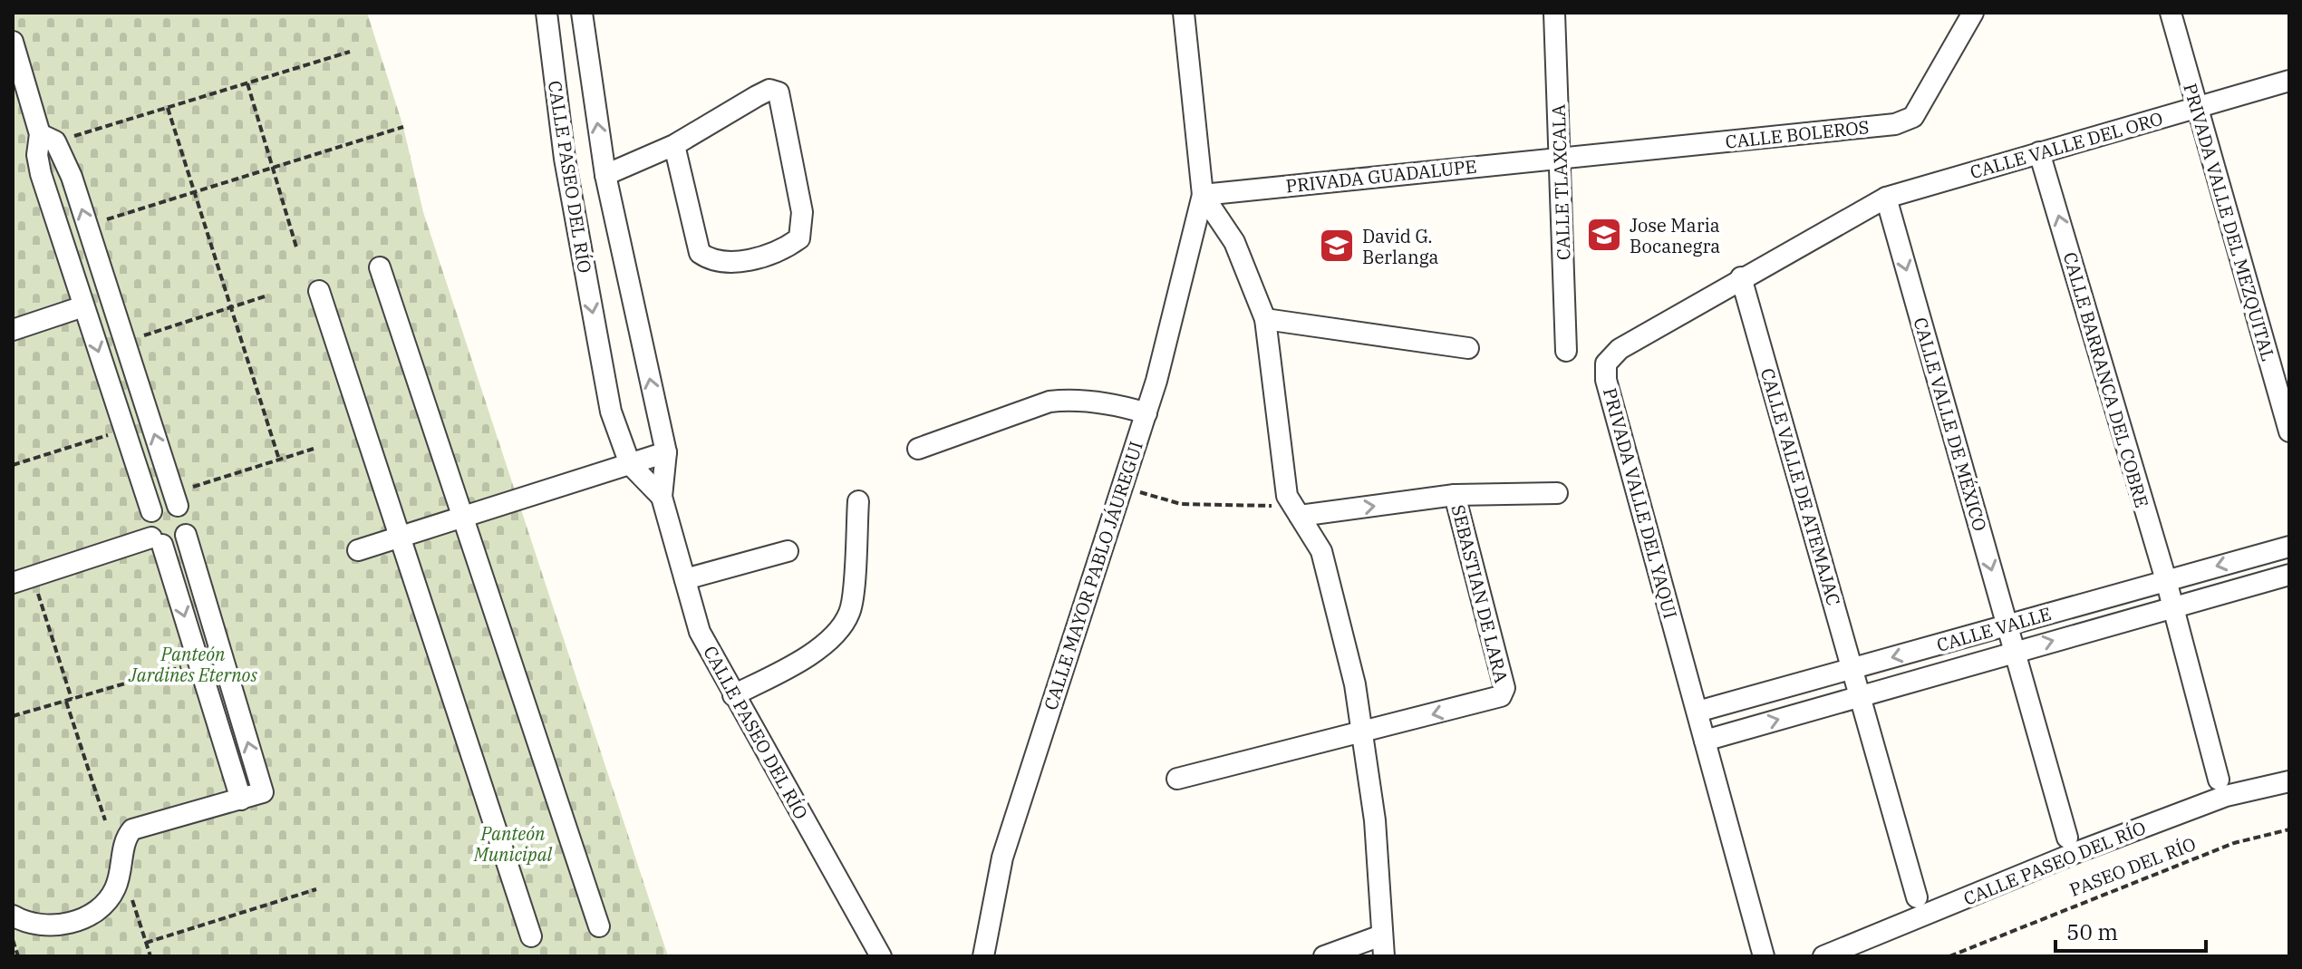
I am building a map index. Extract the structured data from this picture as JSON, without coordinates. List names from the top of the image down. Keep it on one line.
{"streets":{"street":["CALLE BOLEROS","CALLE VALLE DEL ORO","PRIVADA GUADALUPE","CALLE PASEO DEL RÍO","CALLE TLAXCALA","PRIVADA VALLE DEL MEZQUITAL","CALLE BARRANCA DEL COBRE","CALLE VALLE DE MÉXICO","CALLE VALLE DE ATEMAJAC","PRIVADA VALLE DEL YAQUI","CALLE MAYOR PABLO JÁUREGUI","SEBASTIAN DE LARA","CALLE VALLE"],"path":["PASEO DEL RÍO"]},"crossings":[["CALLE BOLEROS","PRIVADA GUADALUPE"],["CALLE BOLEROS","CALLE TLAXCALA"],["CALLE VALLE DEL ORO","PRIVADA VALLE DEL MEZQUITAL"],["CALLE VALLE DEL ORO","CALLE BARRANCA DEL COBRE"],["CALLE VALLE DEL ORO","CALLE VALLE DE MÉXICO"],["CALLE VALLE DEL ORO","PRIVADA VALLE DEL YAQUI"],["PRIVADA GUADALUPE","CALLE TLAXCALA"],["PRIVADA GUADALUPE","CALLE MAYOR PABLO JÁUREGUI"],["CALLE BARRANCA DEL COBRE","CALLE VALLE"],["CALLE VALLE DE MÉXICO","PRIVADA VALLE DEL YAQUI"],["CALLE VALLE DE MÉXICO","CALLE VALLE"],["CALLE VALLE DE ATEMAJAC","PRIVADA VALLE DEL YAQUI"],["CALLE VALLE DE ATEMAJAC","CALLE VALLE"],["PRIVADA VALLE DEL YAQUI","CALLE VALLE"]],"one_way":["CALLE BARRANCA DEL COBRE","CALLE VALLE DE MÉXICO"],"parks":["Panteón Jardines Eternos","Panteón Municipal"],"places":{"school or university":["Jose Maria Bocanegra","David G. Berlanga"]},"scale_bar":"50 m"}
